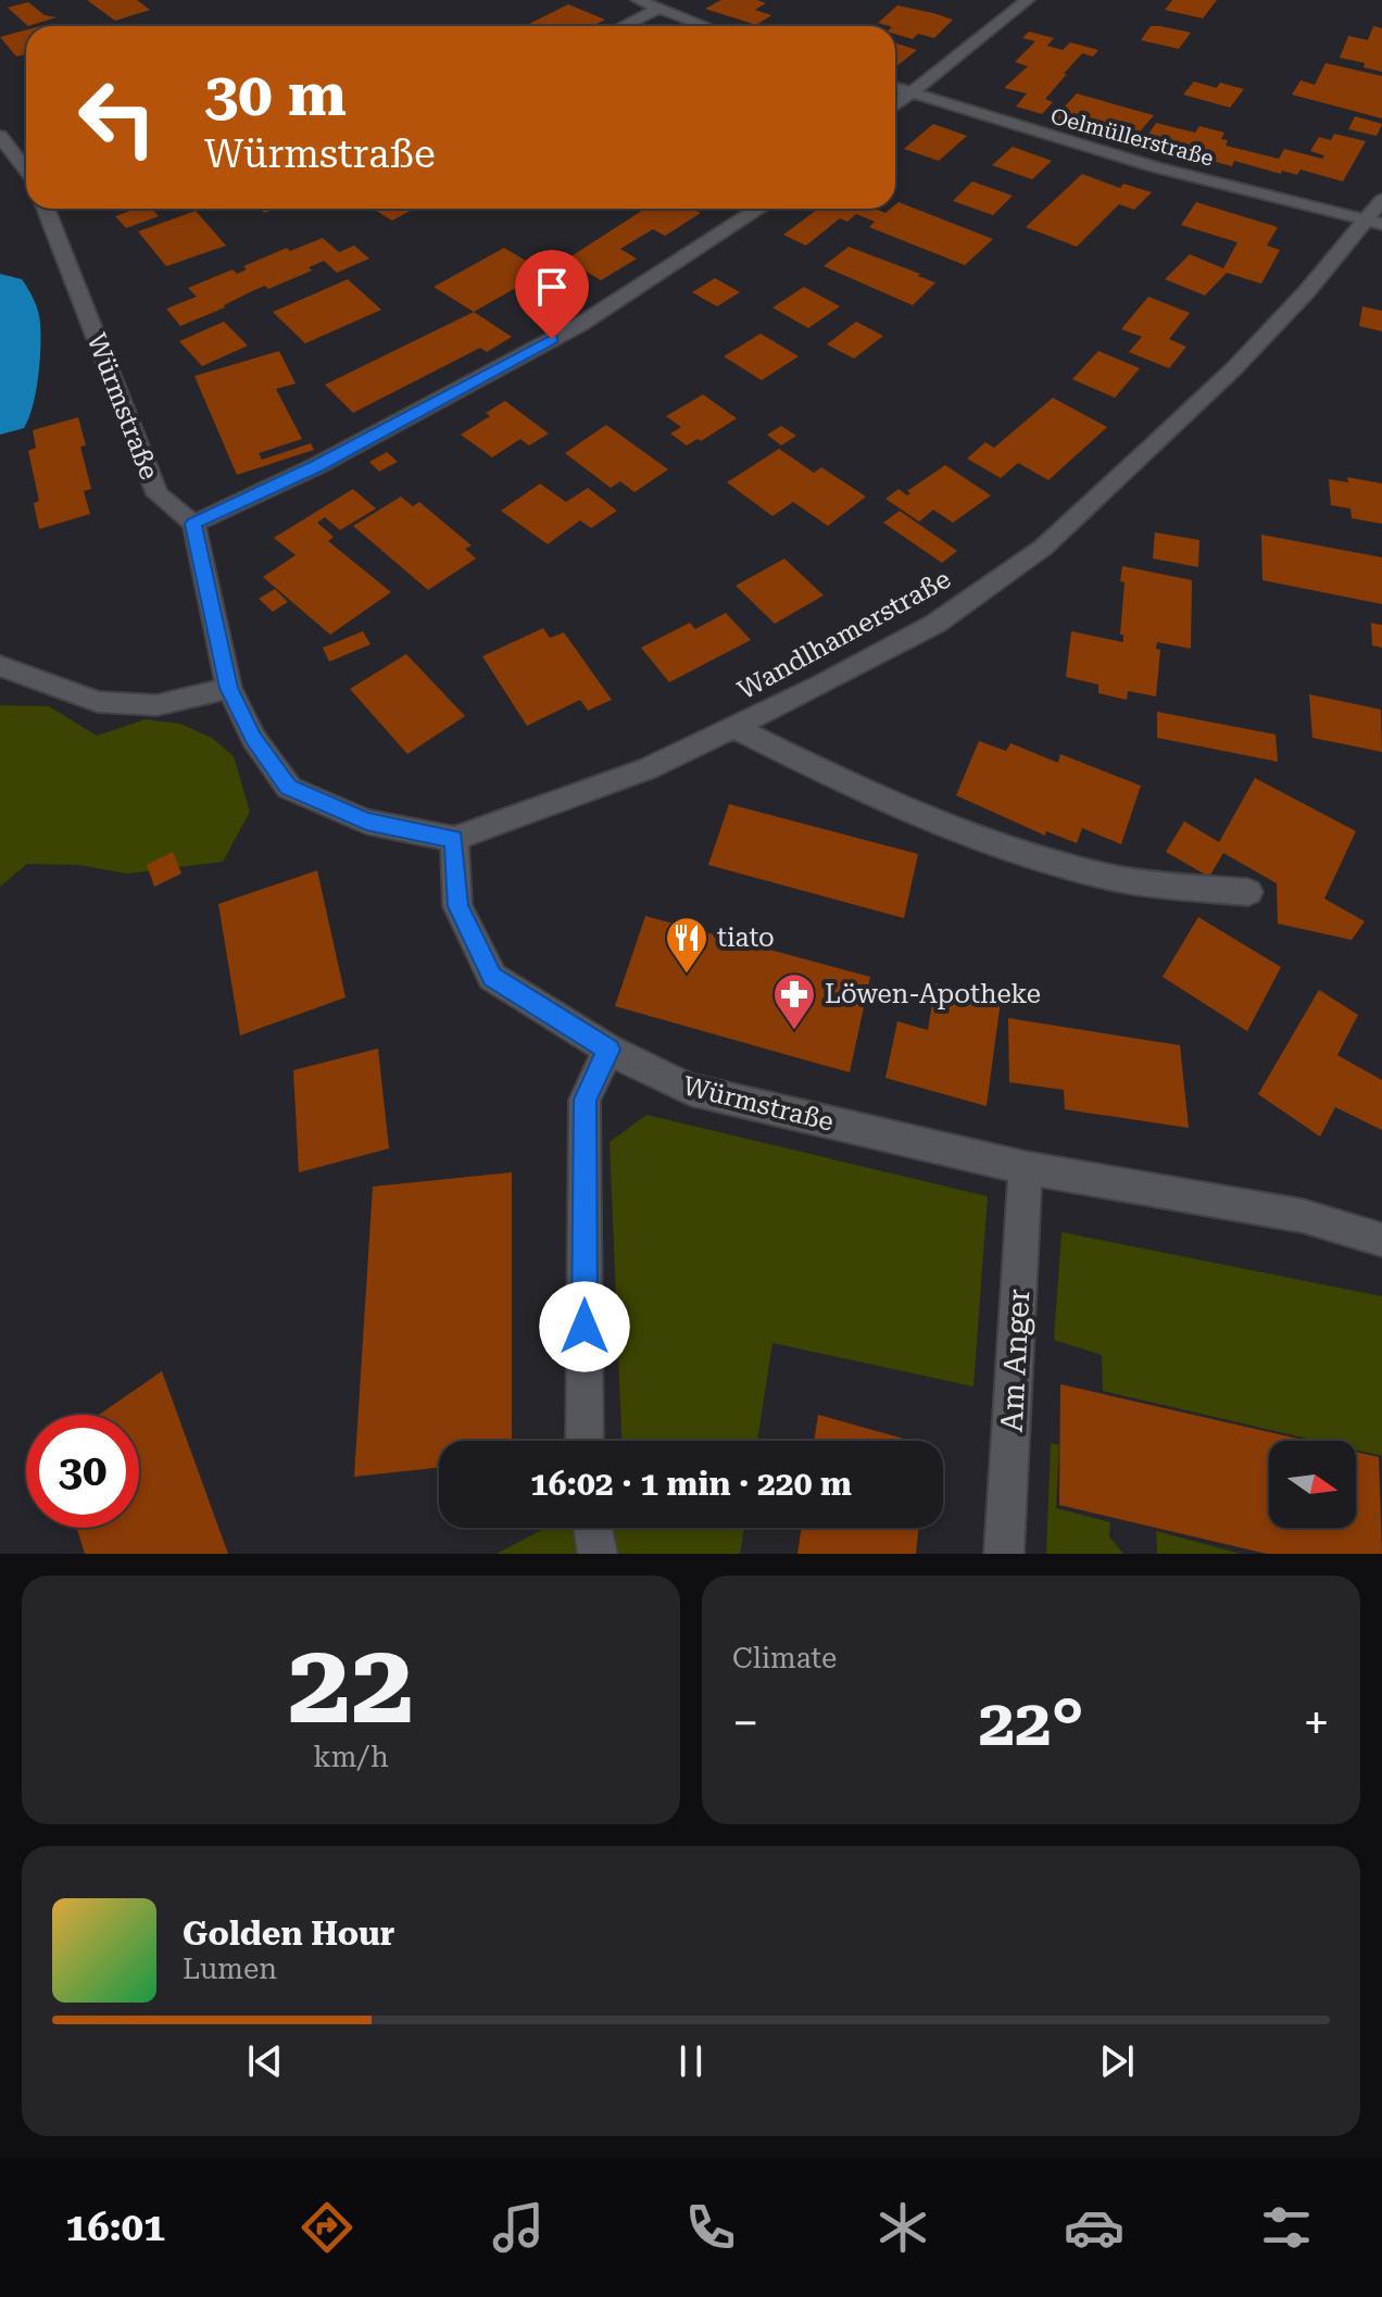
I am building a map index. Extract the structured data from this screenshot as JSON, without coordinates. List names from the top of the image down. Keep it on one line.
{"streets":{"street":["Oelmüllerstraße","Würmstraße","Wandlhamerstraße","Am Anger"]},"crossings":[["Oelmüllerstraße","Wandlhamerstraße"],["Würmstraße","Wandlhamerstraße"],["Würmstraße","Am Anger"]],"places":{"restaurant":["tiato"],"pharmacy":["Löwen-Apotheke"]},"north":"right","page":{"turn":["30 m","Würmstraße"],"limit":"30","trip":"16:02 · 1 min · 220 m","tile":[["22","km/h"],"Climate"],"heat":["−","22°","+"],"song":["Golden Hour","Lumen"],"tabs":"16:01"}}
